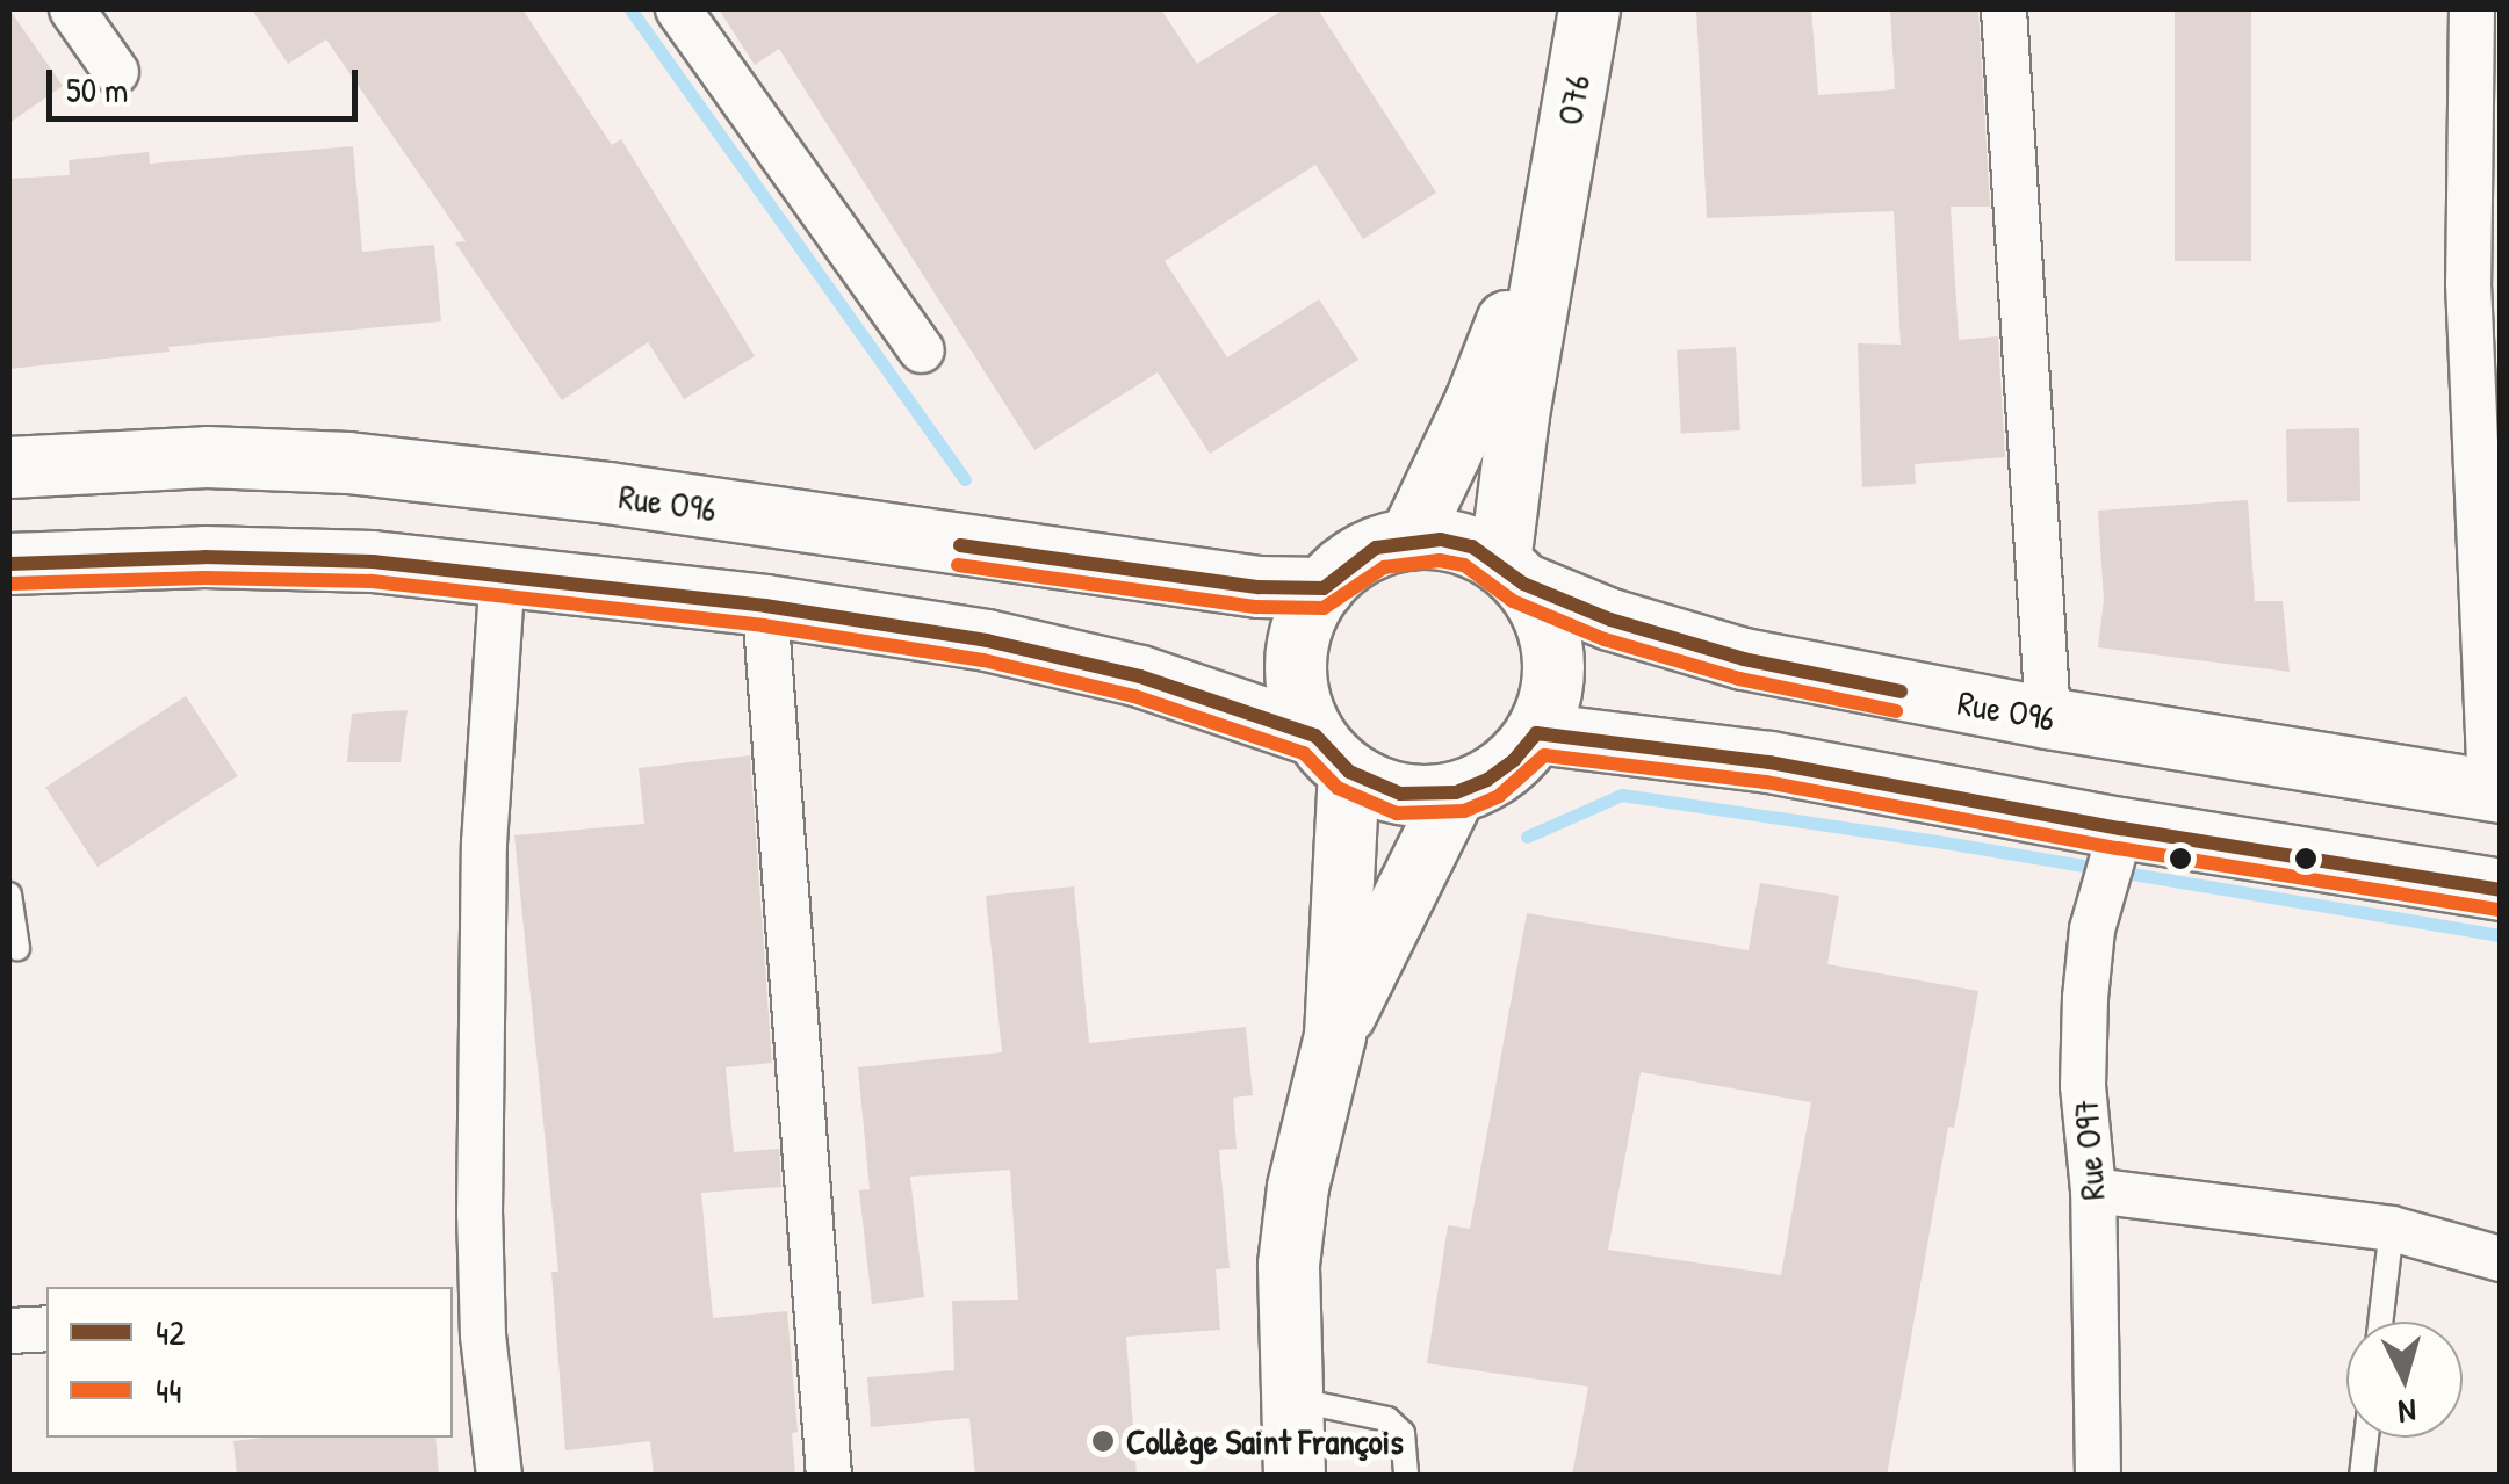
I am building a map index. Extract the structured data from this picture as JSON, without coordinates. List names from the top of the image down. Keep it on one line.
{"streets":{"main road":["O76","Rue O96"],"street":["Rue O97"]},"places":["Collège Saint François"],"lines":["transit line 42","transit line 44"],"legend":["42","44"],"scale_bar":"50 m","north":"bottom"}
